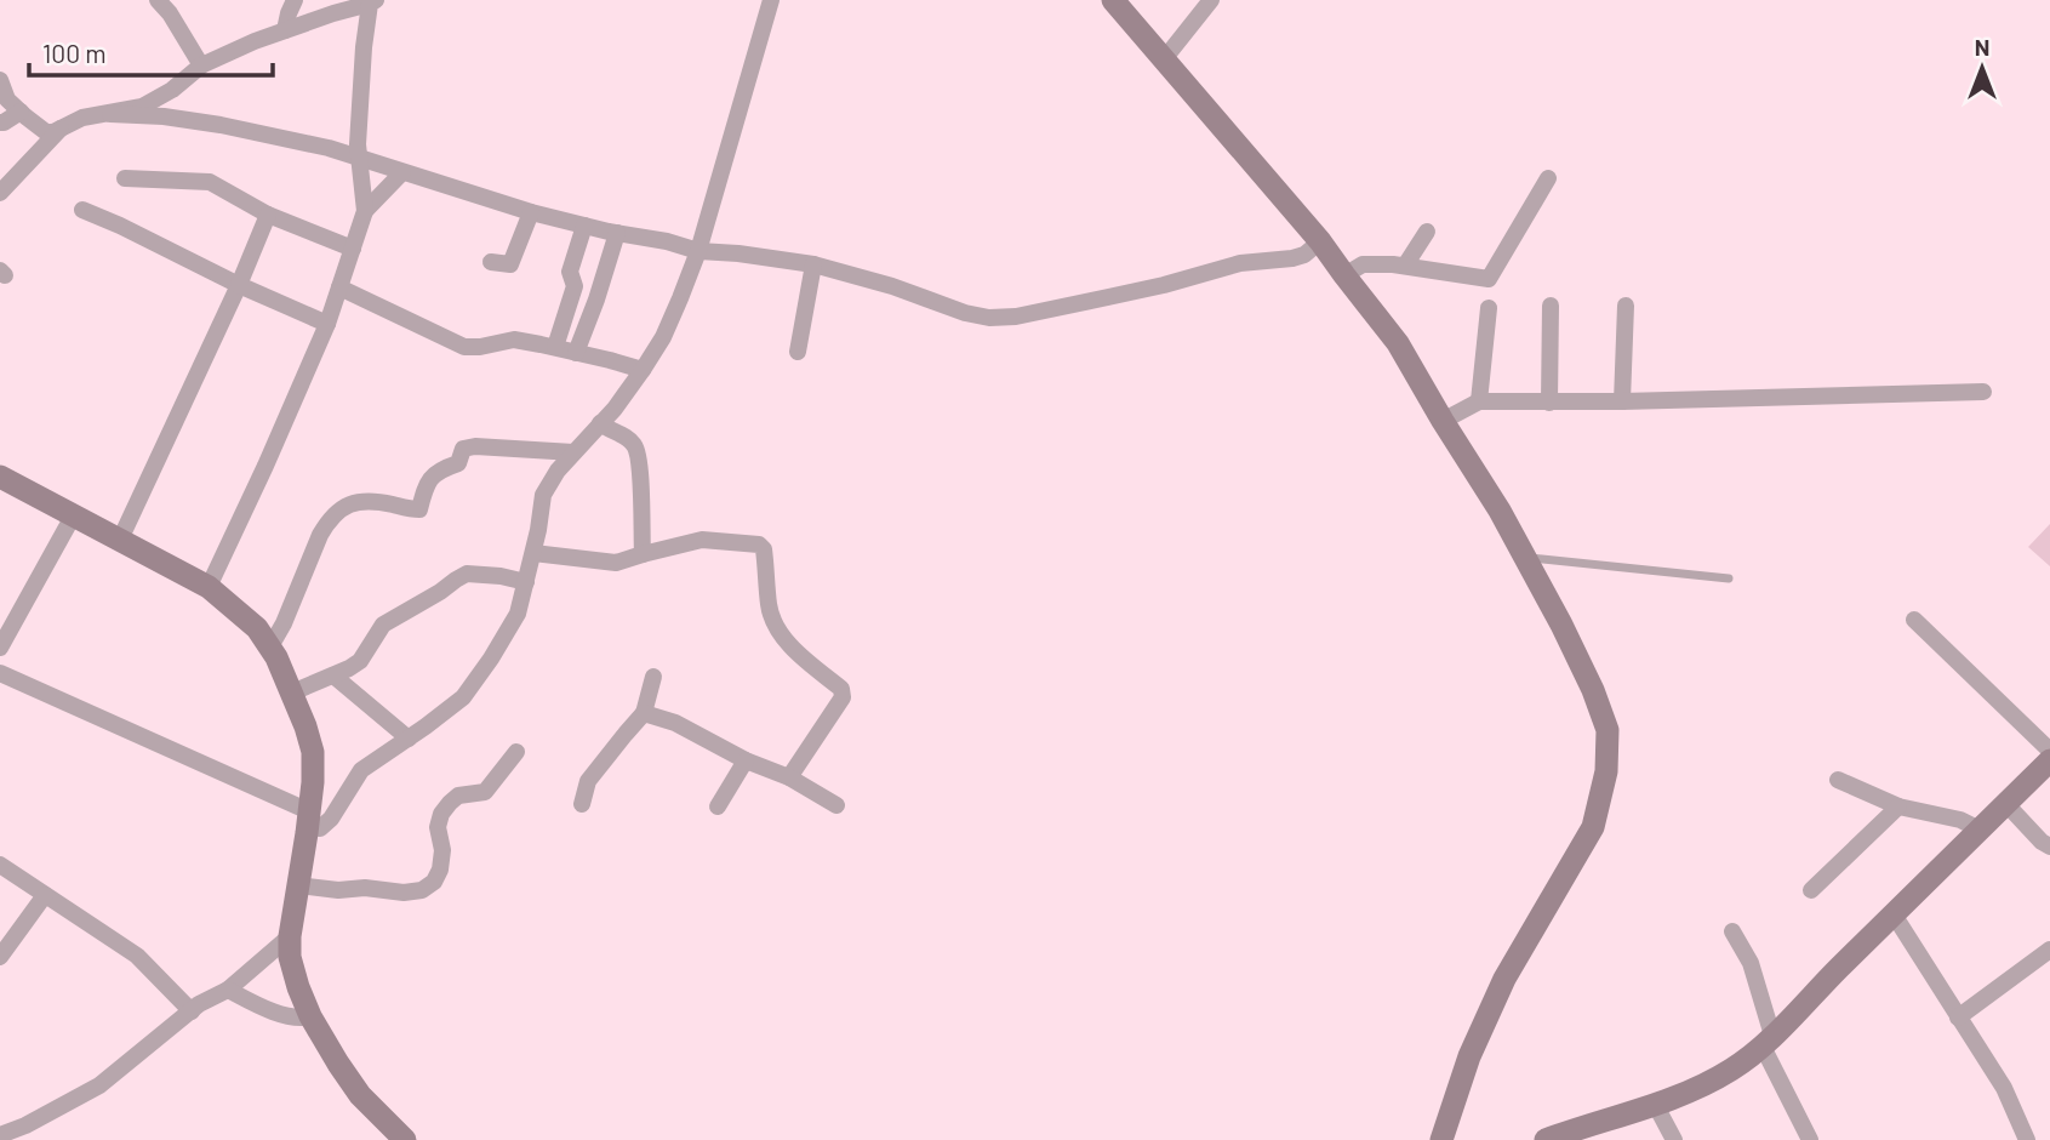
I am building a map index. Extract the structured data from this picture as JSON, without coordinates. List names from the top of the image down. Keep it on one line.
{"scale_bar":"100 m","north":"top"}
